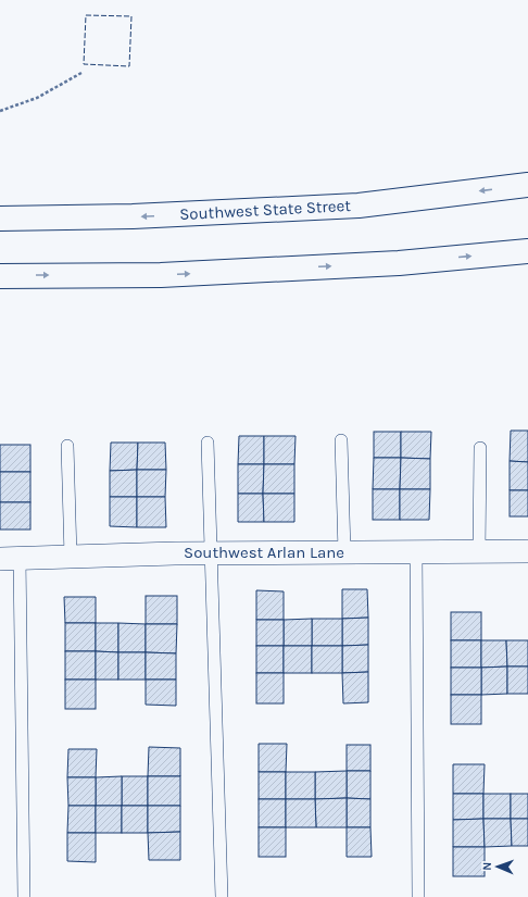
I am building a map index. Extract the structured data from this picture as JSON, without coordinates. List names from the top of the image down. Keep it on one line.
{"streets":{"main road":["Southwest State Street"],"street":["Southwest Arlan Lane"]},"north":"left"}
